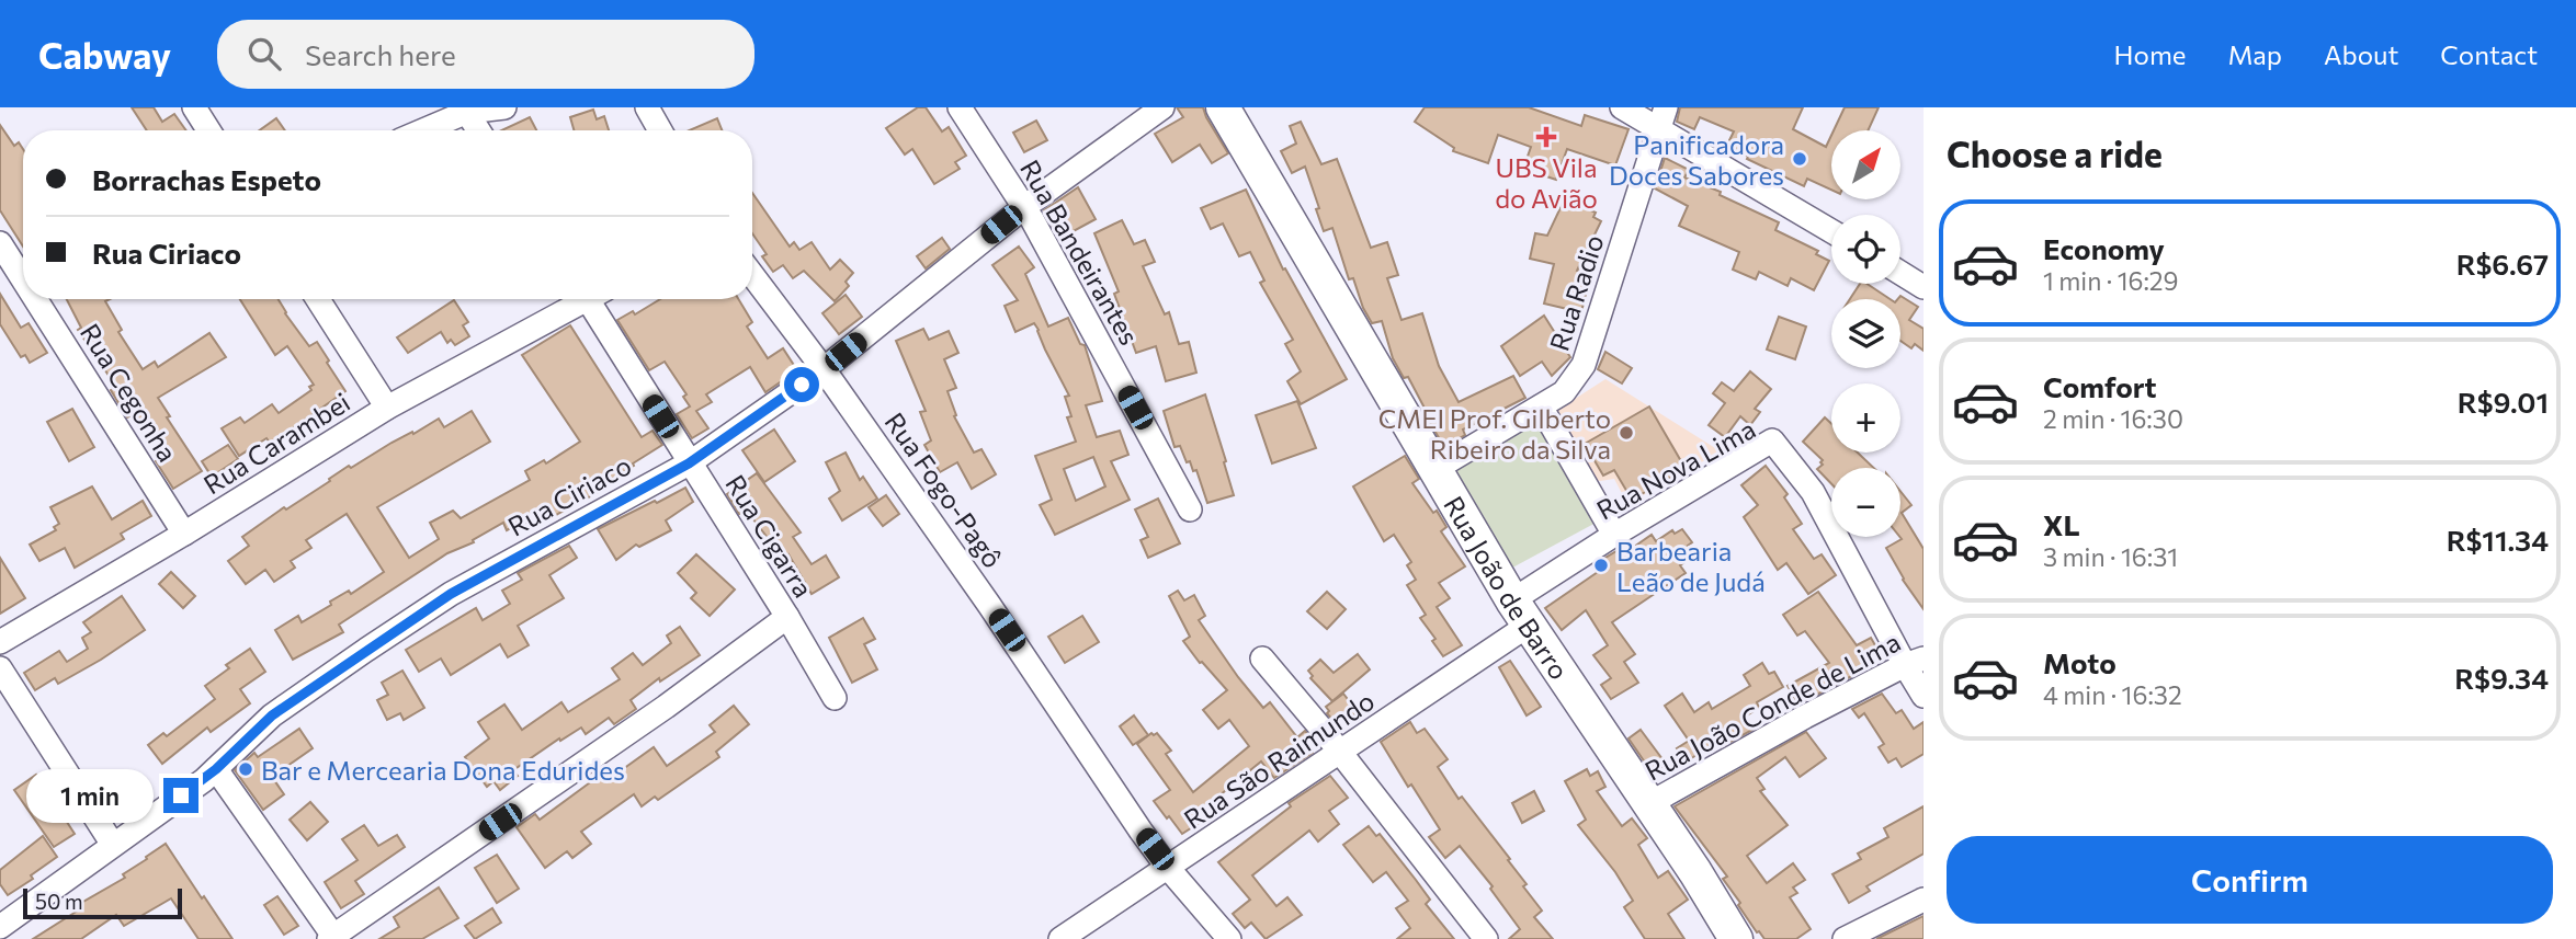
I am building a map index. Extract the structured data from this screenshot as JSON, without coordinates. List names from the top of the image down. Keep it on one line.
{"streets":{"street":["Rua Bandeirantes","Rua Radio","Rua Cegonha","Rua Carambei","Rua Nova Lima","Rua Fogo-Pagô","Rua Ciriaco","Rua Cigarra","Rua João de Barro","Rua João Conde de Lima","Rua São Raimundo"]},"crossings":[["Rua Bandeirantes","Rua Ciriaco"],["Rua Radio","Rua João de Barro"],["Rua Cegonha","Rua Carambei"],["Rua Nova Lima","Rua João de Barro"],["Rua Nova Lima","Rua João Conde de Lima"],["Rua Nova Lima","Rua São Raimundo"],["Rua Fogo-Pagô","Rua Ciriaco"],["Rua Fogo-Pagô","Rua São Raimundo"],["Rua Ciriaco","Rua Cigarra"],["Rua João de Barro","Rua João Conde de Lima"],["Rua João de Barro","Rua São Raimundo"]],"places":{"health":["UBS Vila do Avião"],"other":["Panificadora Doces Sabores","CMEI Prof. Gilberto Ribeiro da Silva","Barbearia Leão de Judá","Bar e Mercearia Dona Edurides"]},"scale_bar":"50 m","north":"top right","page":{"header":"Cabway","search":"Search here","nav":["Home","Map","About","Contact"],"heading":"Choose a ride","map_buttons":["+","−"],"banner":["Borrachas Espeto","Rua Ciriaco"],"list":[{"name":"Economy","note":"1 min · 16:29","value":"R$6.67"},{"name":"Comfort","note":"2 min · 16:30","value":"R$9.01"},{"name":"XL","note":"3 min · 16:31","value":"R$11.34"},{"name":"Moto","note":"4 min · 16:32","value":"R$9.34"}],"bubble":"1 min","buttons":"Confirm","scale":"50 m"}}
